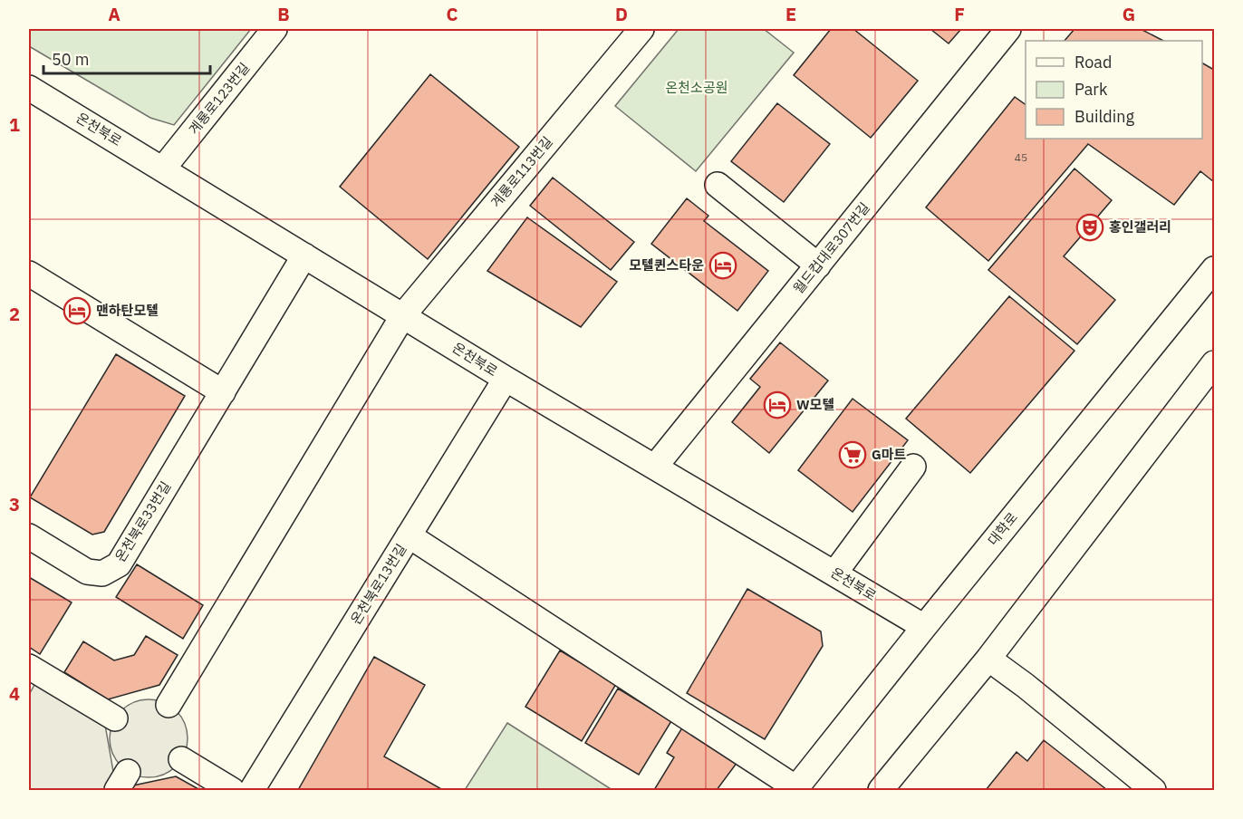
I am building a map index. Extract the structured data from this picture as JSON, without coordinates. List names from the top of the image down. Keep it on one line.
{"streets":{"street":["계룡로123번길","온천북로","계룡로113번길","월드컵대로307번길","온천북로33번길","대학로","온천북로13번길"]},"crossings":[["계룡로123번길","온천북로"],["온천북로","계룡로113번길"],["온천북로","월드컵대로307번길"],["온천북로","온천북로33번길"],["온천북로","대학로"],["온천북로","온천북로13번길"]],"parks":["온천소공원"],"places":{"theatre":["홍인갤러리"],"hotel":["모텔퀸스타운","맨하탄모텔","W모텔"],"supermarket":["G마트"]},"house_numbers":["45"],"legend":["Road","Park","Building"],"scale_bar":"50 m","grid":{"columns":["A","B","C","D","E","F","G"],"rows":["1","2","3","4"]}}
